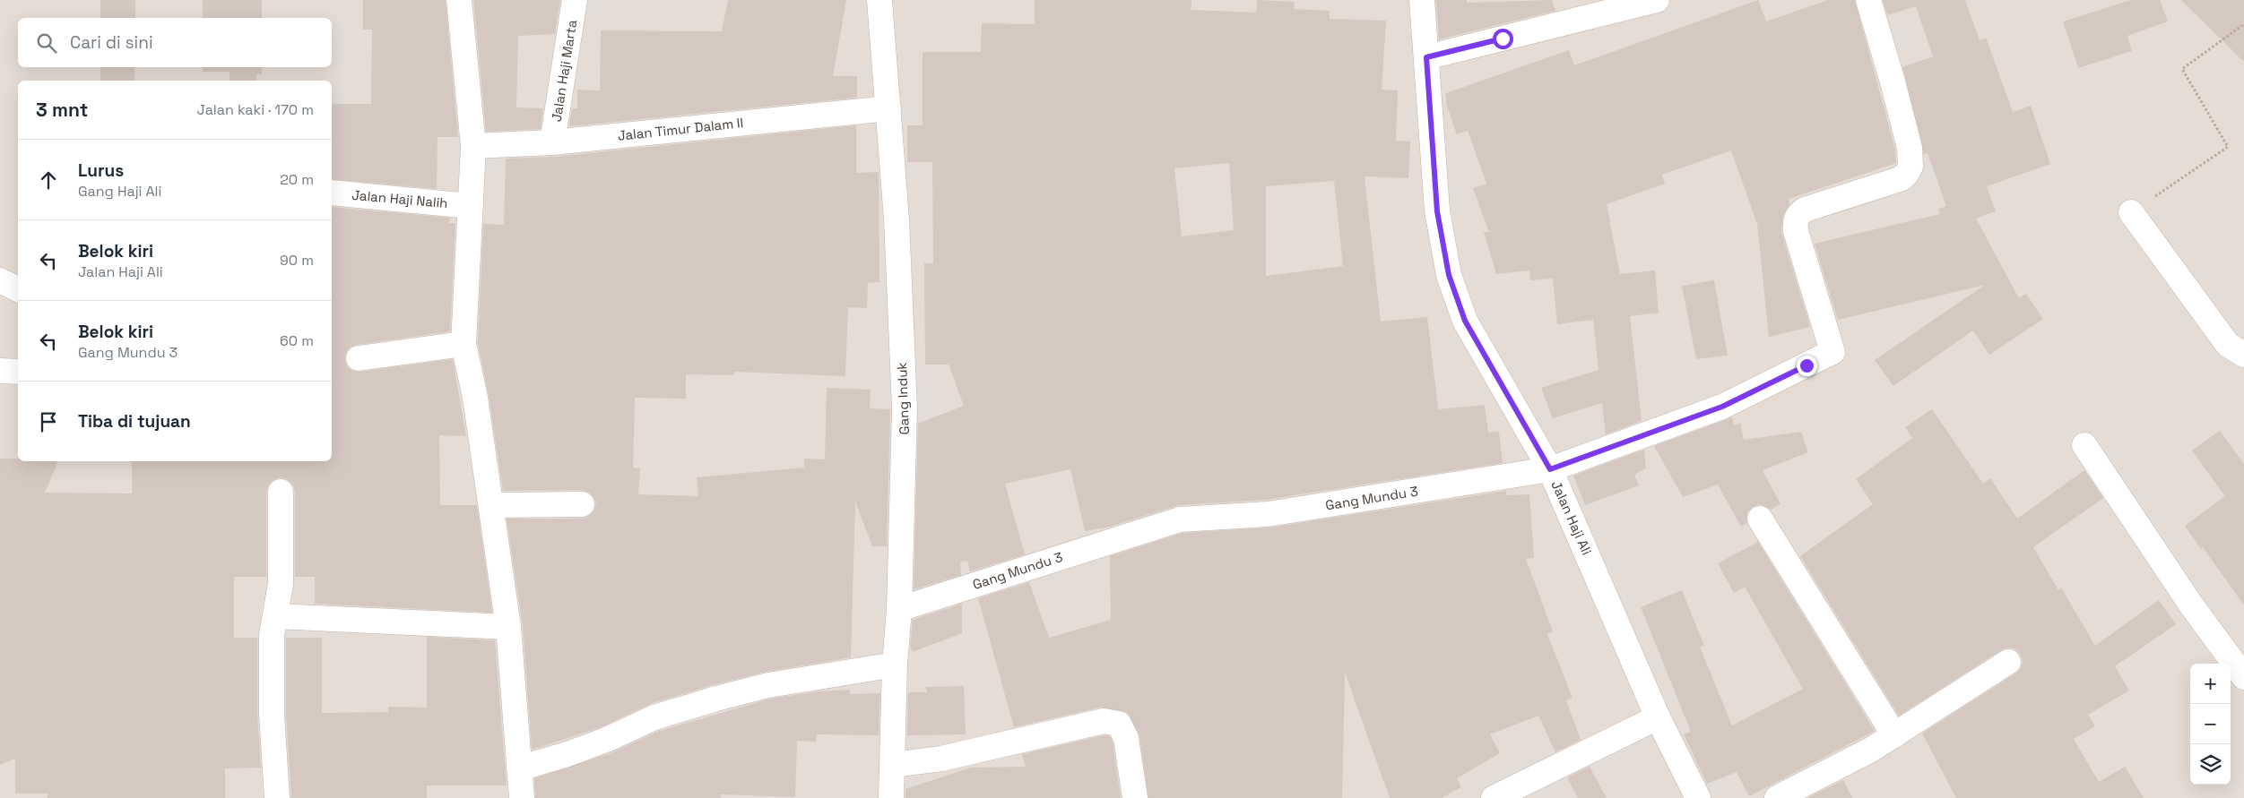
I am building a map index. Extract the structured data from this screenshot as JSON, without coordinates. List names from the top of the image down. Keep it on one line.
{"streets":{"street":["Jalan Haji Marta","Jalan Timur Dalam II","Jalan Haji Nalih","Gang Induk","Gang Mundu 3","Jalan Haji Ali"]},"crossings":[["Jalan Haji Marta","Jalan Timur Dalam II"],["Jalan Timur Dalam II","Gang Induk"],["Gang Induk","Gang Mundu 3"],["Gang Mundu 3","Jalan Haji Ali"]],"page":{"search":"Cari di sini","heading":["3 mnt","Jalan kaki · 170 m"],"list":[["Lurus","Gang Haji Ali","20 m"],["Belok kiri","Jalan Haji Ali","90 m"],["Belok kiri","Gang Mundu 3","60 m"],"Tiba di tujuan"],"map_buttons":["+","−"]}}
